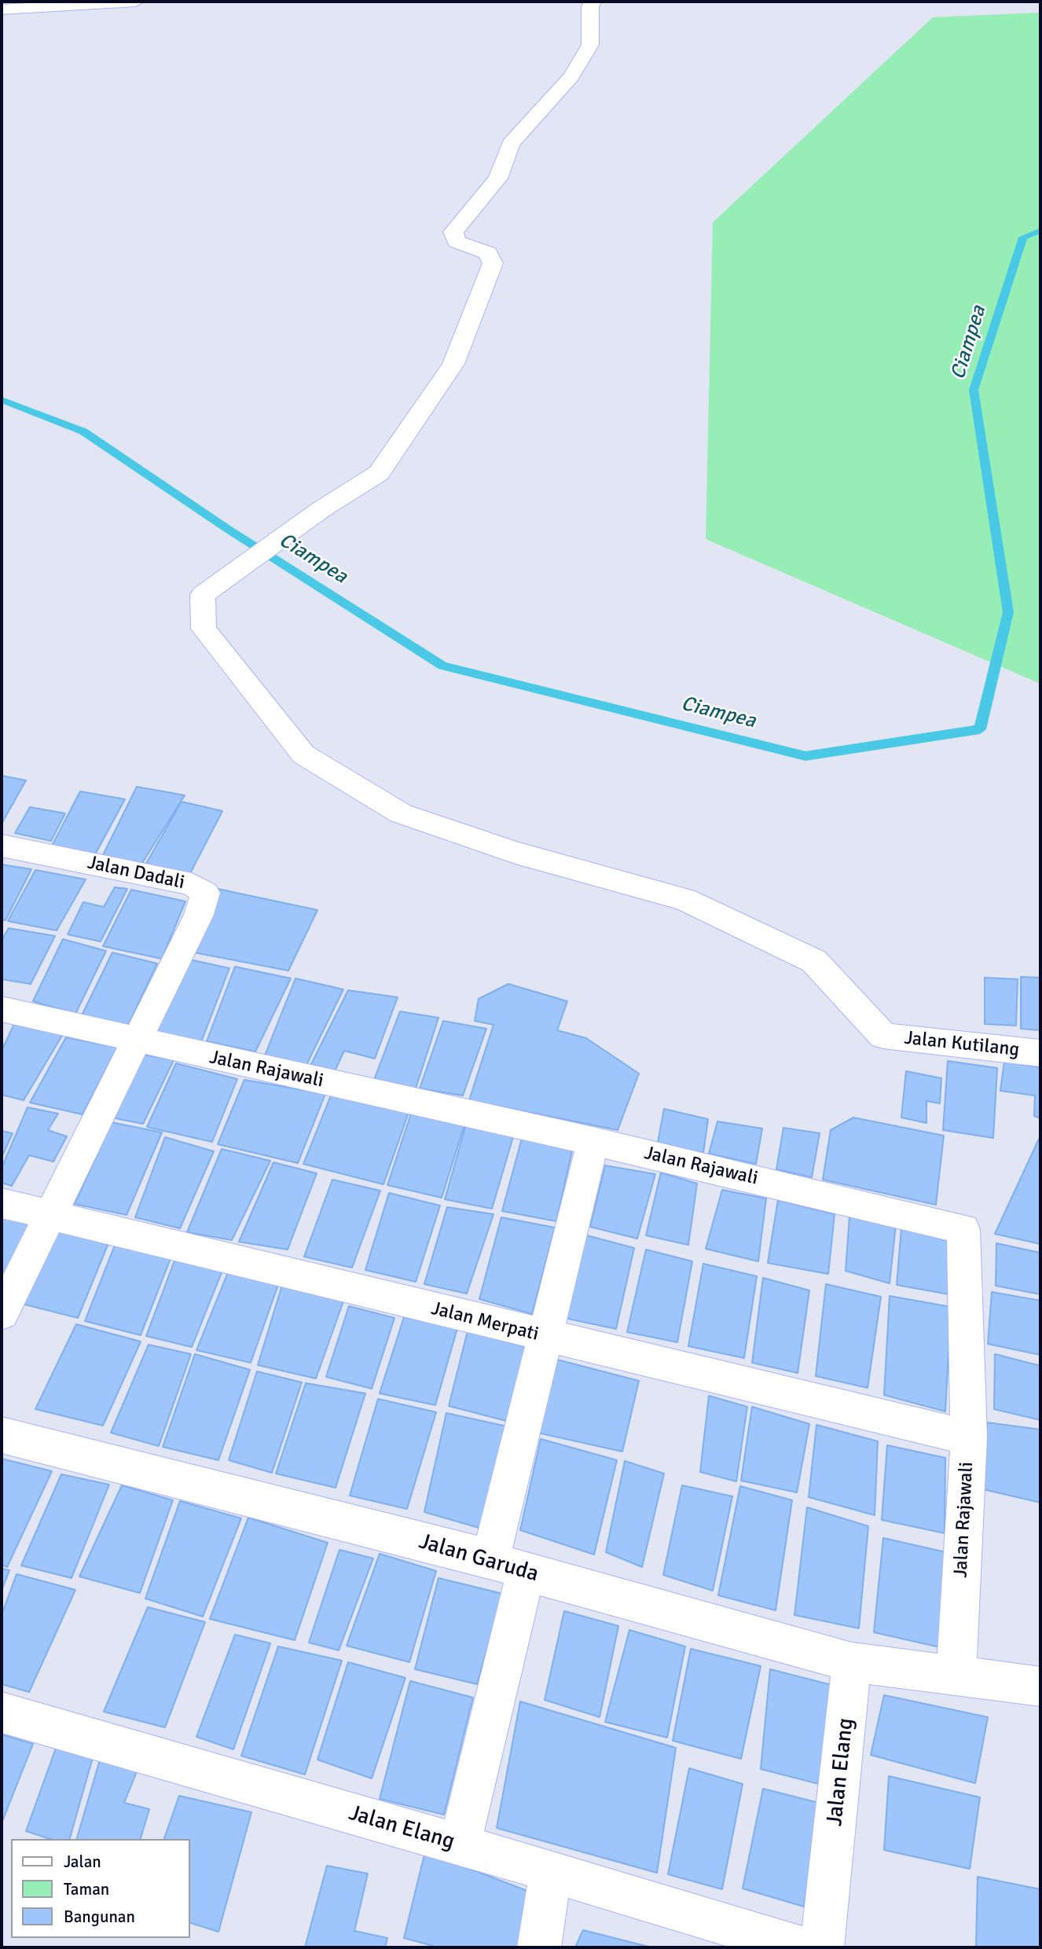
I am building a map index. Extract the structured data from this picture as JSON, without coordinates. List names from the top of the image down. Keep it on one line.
{"streets":{"street":["Jalan Dadali","Jalan Kutilang","Jalan Rajawali","Jalan Merpati","Jalan Garuda","Jalan Elang"]},"crossings":[["Jalan Dadali","Jalan Rajawali"],["Jalan Rajawali","Jalan Merpati"],["Jalan Rajawali","Jalan Garuda"],["Jalan Garuda","Jalan Elang"]],"water":["Ciampea"],"legend":["Jalan","Taman","Bangunan"]}
